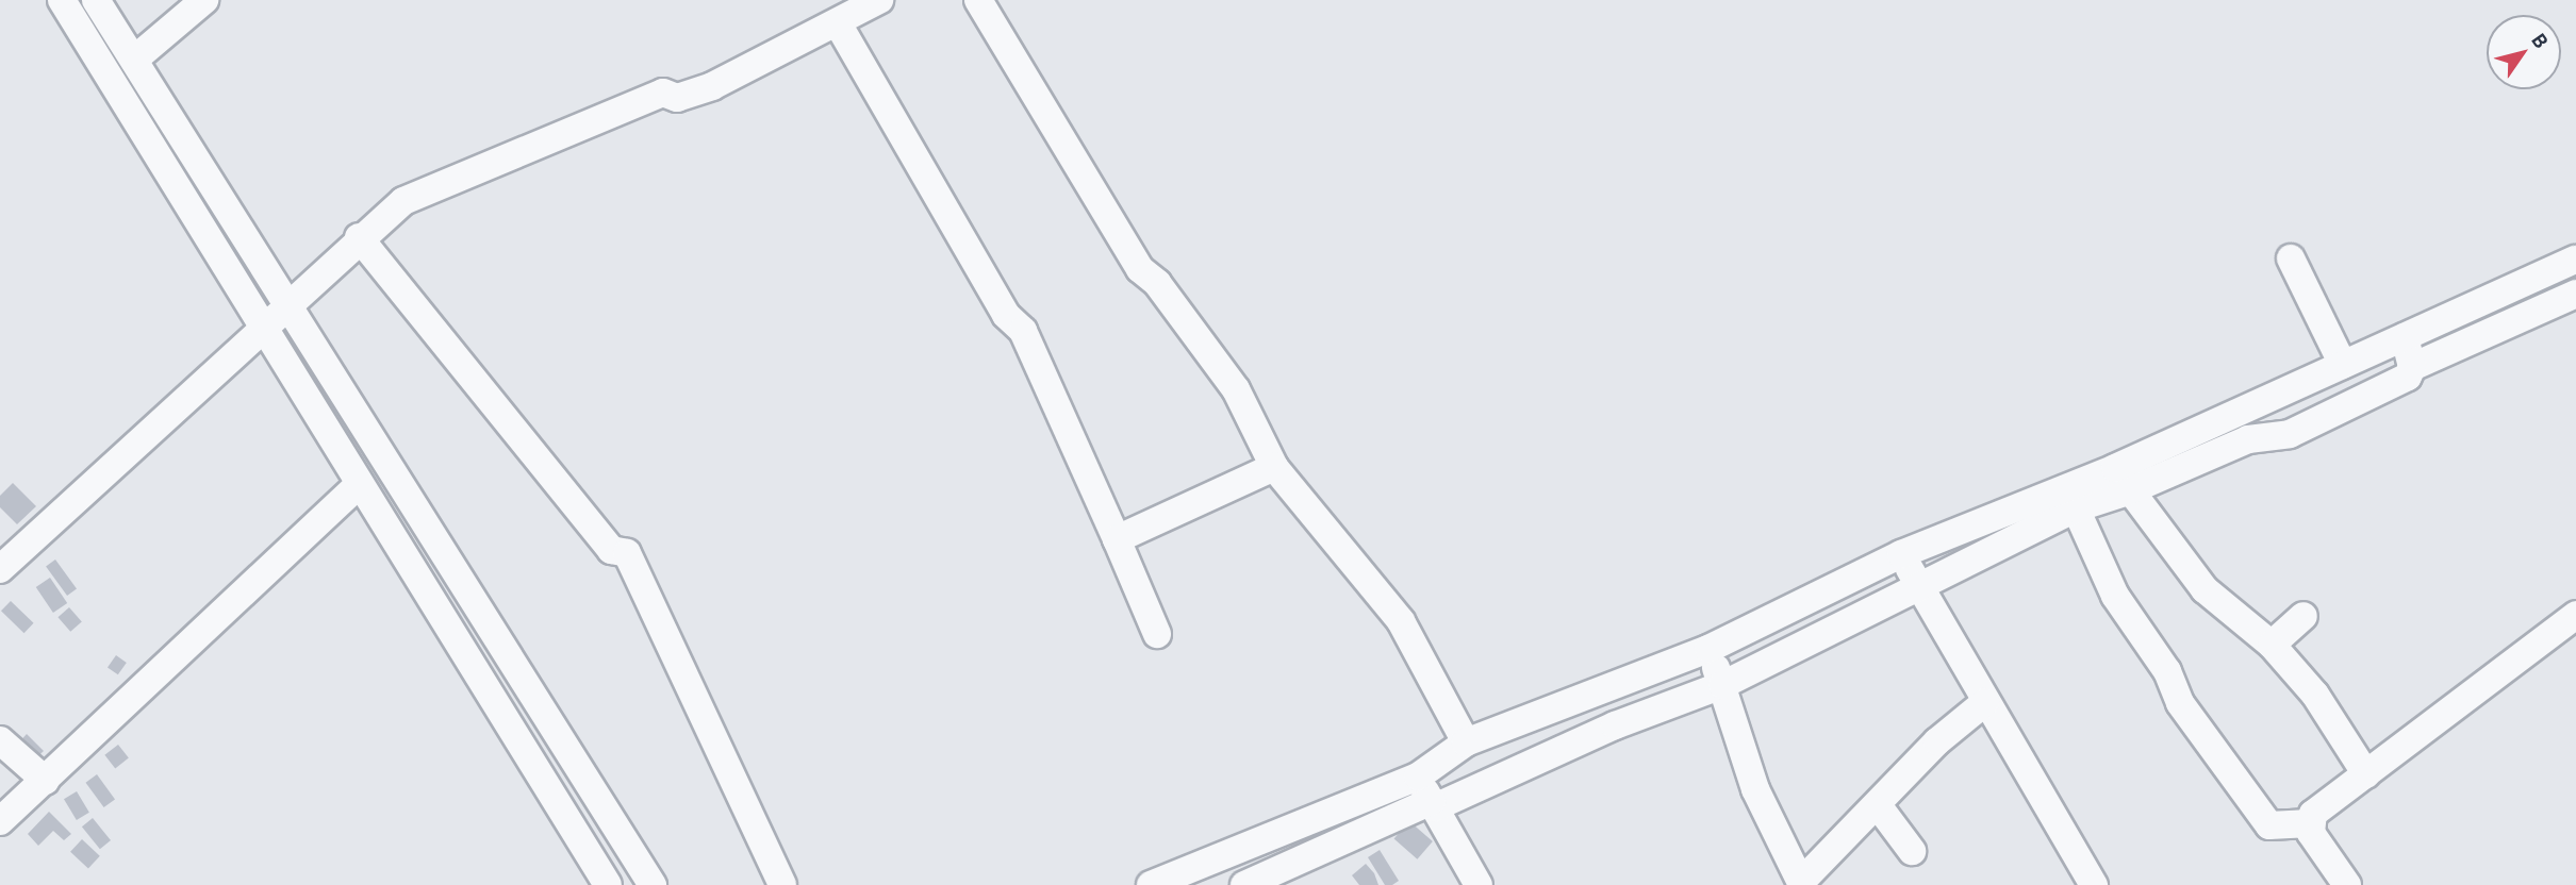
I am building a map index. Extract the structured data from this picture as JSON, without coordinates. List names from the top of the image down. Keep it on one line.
{"north":"top right"}
